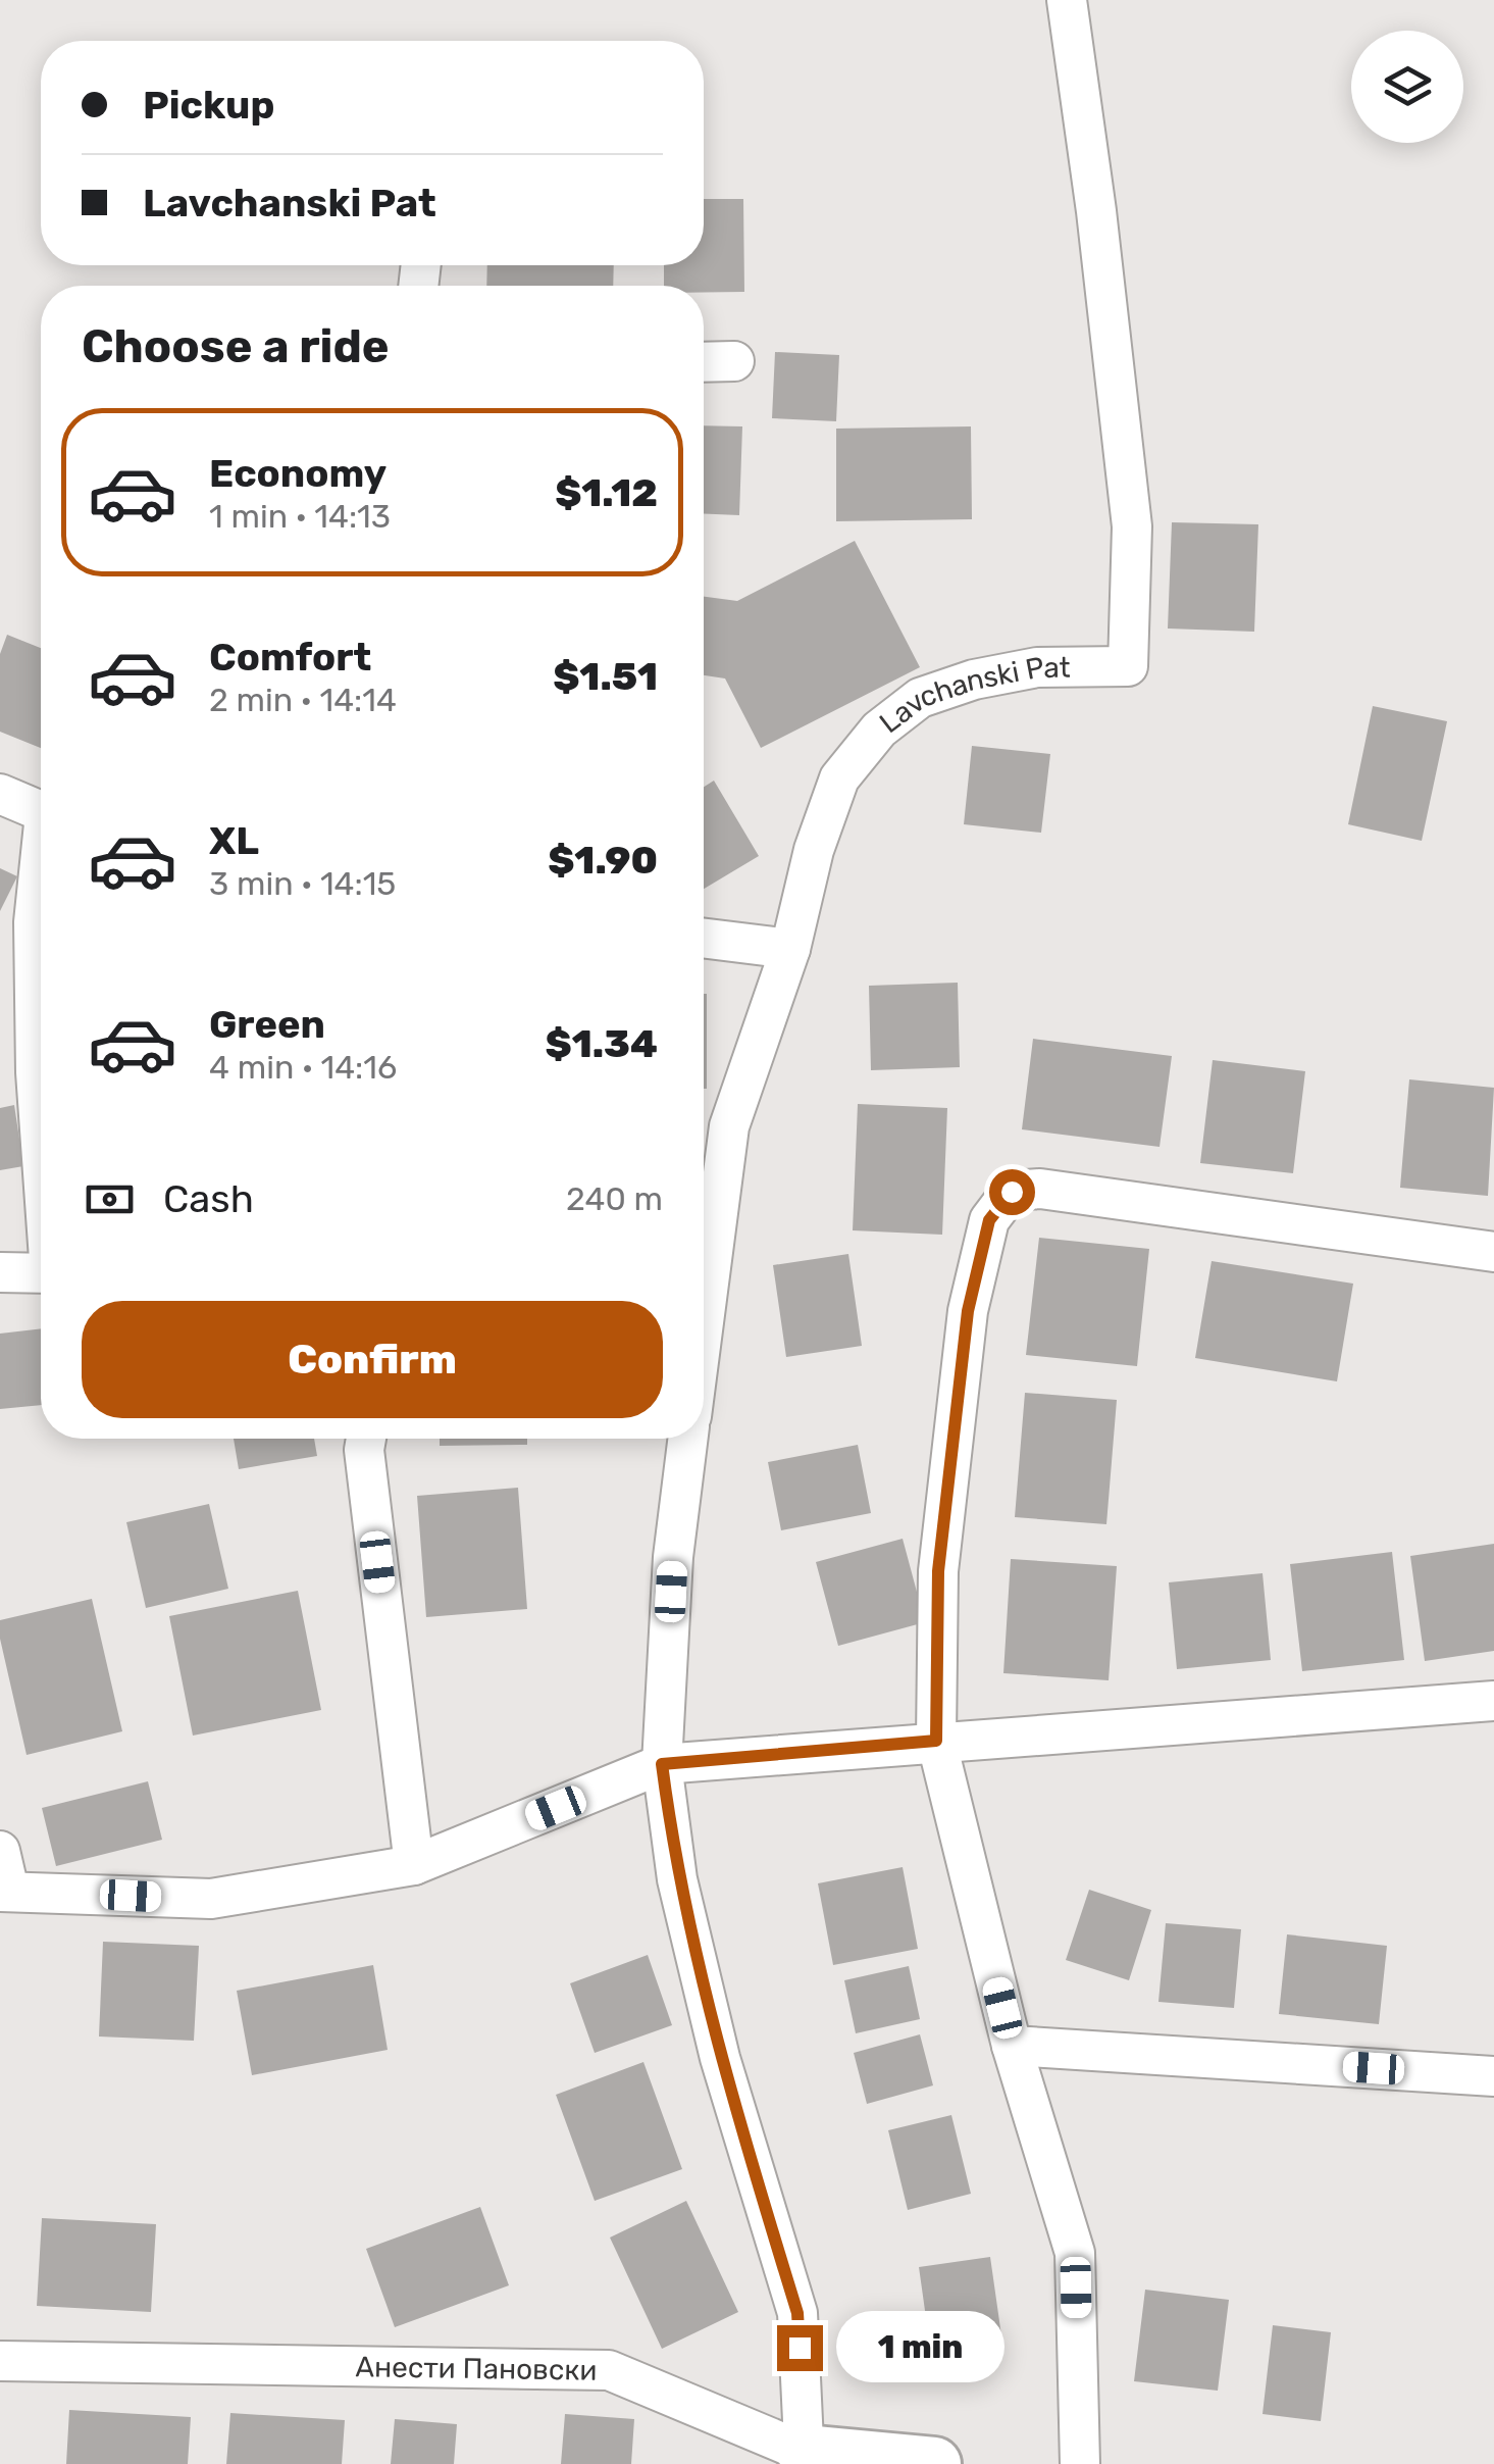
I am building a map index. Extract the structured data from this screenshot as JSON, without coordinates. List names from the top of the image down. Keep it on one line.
{"streets":{"street":["Lavchanski Pat","Анести Пановски"]},"page":{"banner":["Pickup","Lavchanski Pat"],"heading":"Choose a ride","list":[{"name":"Economy","note":"1 min · 14:13","value":"$1.12"},{"name":"Comfort","note":"2 min · 14:14","value":"$1.51"},{"name":"XL","note":"3 min · 14:15","value":"$1.90"},{"name":"Green","note":"4 min · 14:16","value":"$1.34"}],"pay":["Cash","240 m"],"buttons":"Confirm","bubble":"1 min"}}
